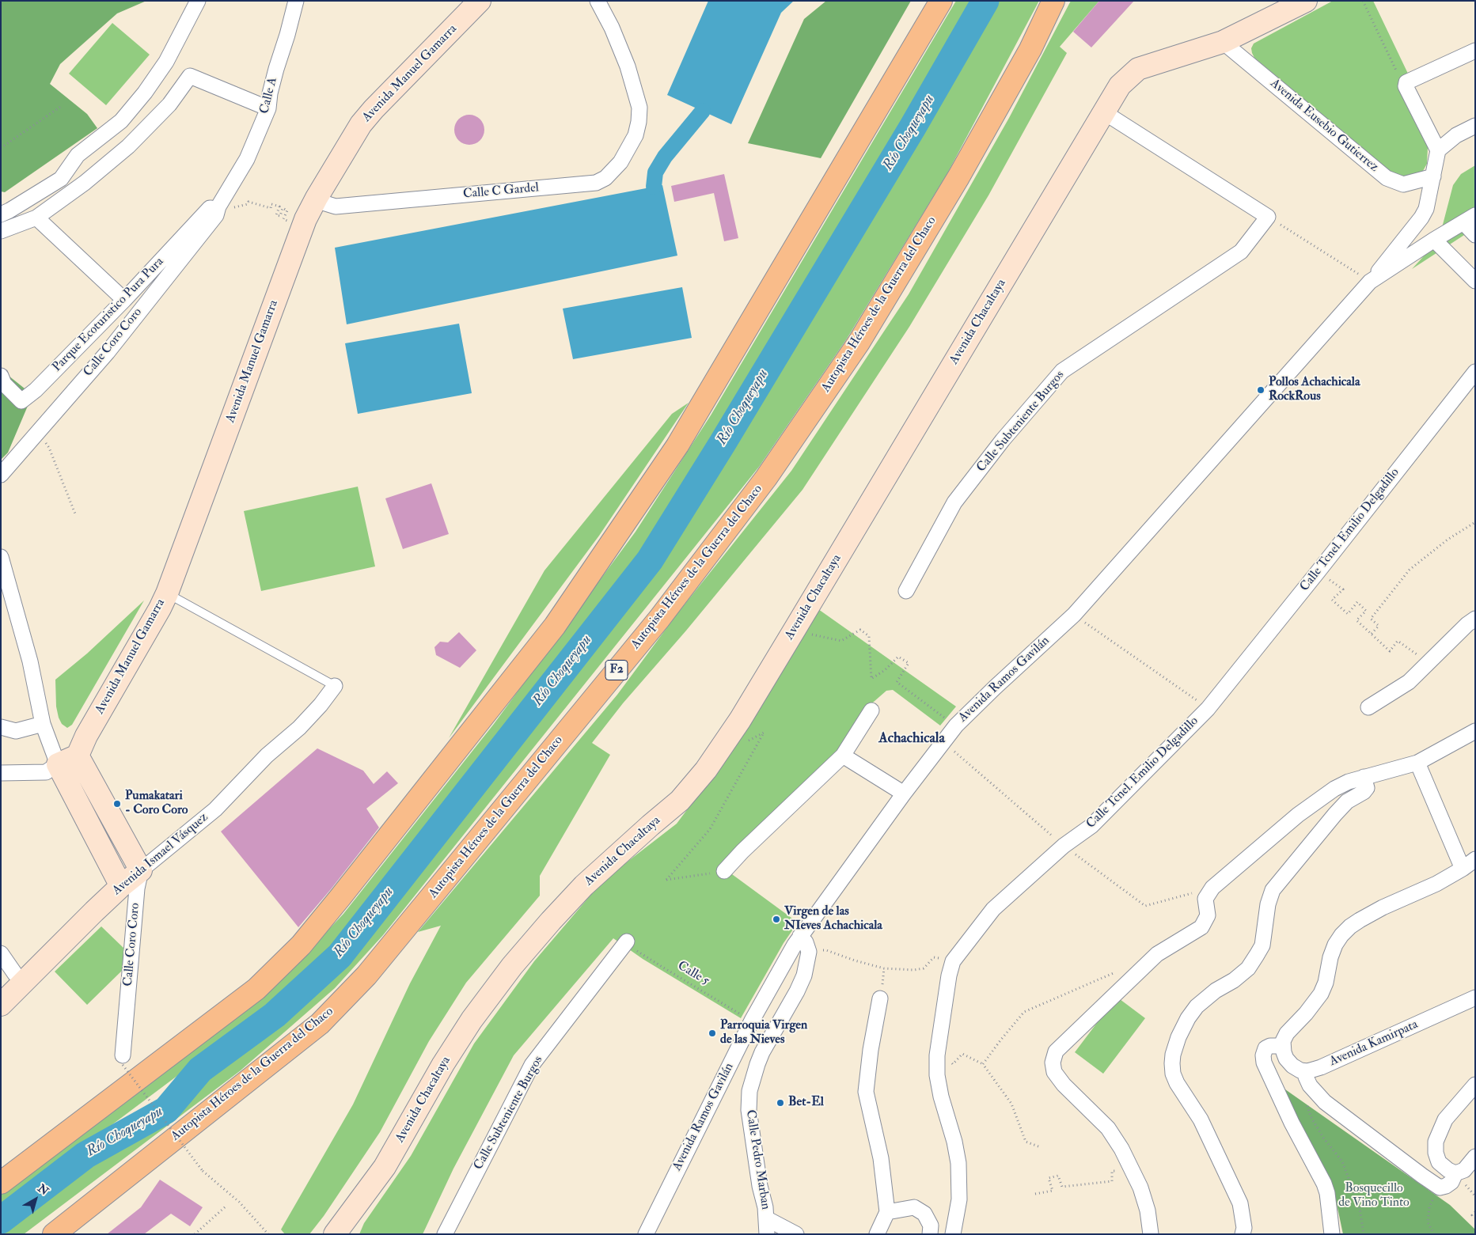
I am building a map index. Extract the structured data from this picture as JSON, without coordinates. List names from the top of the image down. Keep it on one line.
{"streets":{"highway":["Autopista Héroes de la Guerra del Chaco","F2"],"street":["Avenida Manuel Gamarra","Calle A","Avenida Eusebio Gutierrez","Calle C Gardel","Parque Ecoturistico Pura Pura","Avenida Chacaltaya","Calle Coro Coro","Calle Subteniente Burgos","Calle Tcnel. Emilio Delgadillo","Avenida Ramos Gavilán","Avenida Ismael Vásquez","Avenida Kamirpata","Calle Pedro Marban"],"path":["Calle 5"]},"crossings":[["Avenida Manuel Gamarra","Calle C Gardel"],["Calle A","Parque Ecoturistico Pura Pura"],["Calle A","Calle Coro Coro"],["Avenida Eusebio Gutierrez","Avenida Chacaltaya"],["Parque Ecoturistico Pura Pura","Calle Coro Coro"],["Calle Coro Coro","Avenida Ismael Vásquez"],["Calle Subteniente Burgos","Calle 5"],["Avenida Ramos Gavilán","Calle 5"]],"districts":["Achachicala"],"water":["Río Choqueyapu"],"parks":["Bosquecillo de Vino Tinto"],"places":["Pollos Achachicala RockRous","Pumakatari - Coro Coro","Virgen de las NIeves Achachicala","Parroquia Virgen de las Nieves","Bet-El"],"north":"top right"}
